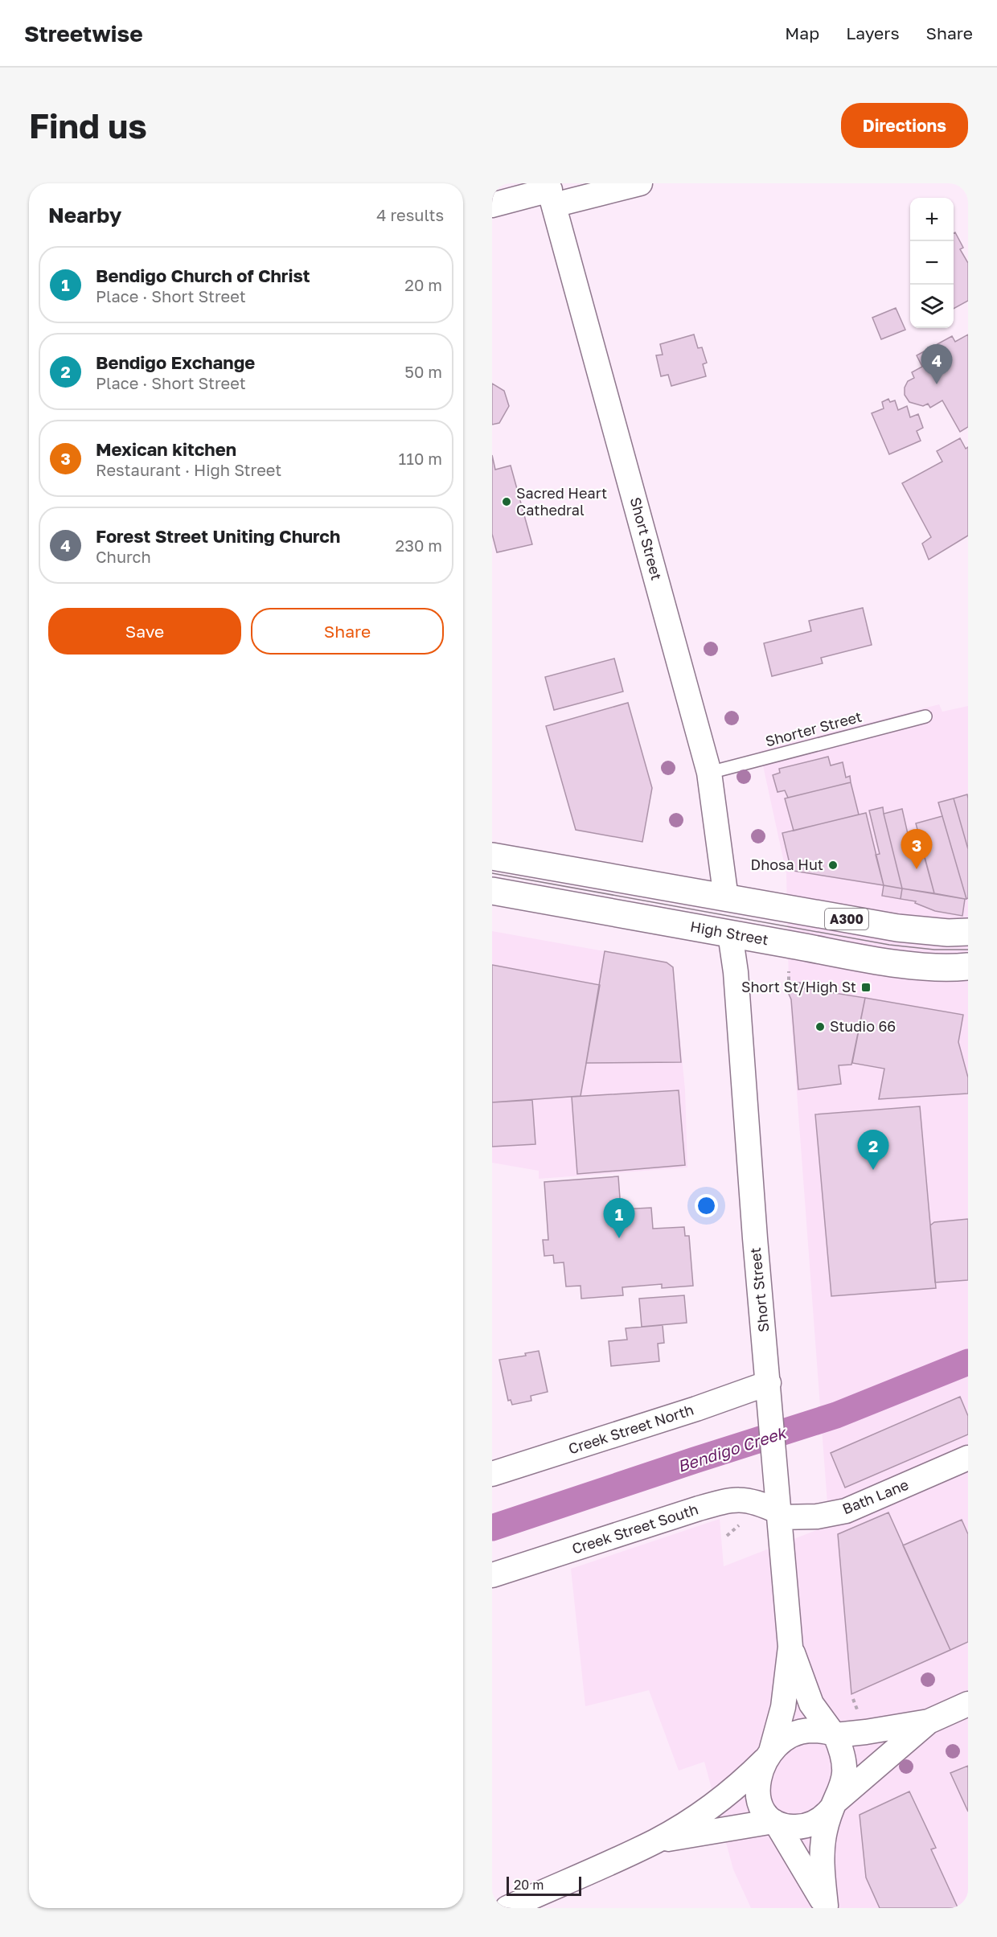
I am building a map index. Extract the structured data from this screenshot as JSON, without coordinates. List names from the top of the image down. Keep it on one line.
{"streets":{"highway":["A300","High Street"],"street":["Short Street","Creek Street North","Bath Lane","Creek Street South"],"lane":["Shorter Street"]},"crossings":[["Short Street","Shorter Street"],["Short Street","A300"],["Short Street","High Street"],["Short Street","Creek Street North"],["Short Street","Bath Lane"],["Short Street","Creek Street South"],["Bath Lane","Creek Street South"]],"water":["Bendigo Creek"],"places":{"other":["Sacred Heart Cathedral","Dhosa Hut","Studio 66"],"transit":["Short St/High St"]},"scale_bar":"20 m","page":{"header":"Streetwise","nav":["Map","Layers","Share"],"buttons":["Directions",["Save","Share"]],"title":"Find us","heading":["Nearby","4 results"],"map_buttons":["+","−"],"list":[{"mark":"1","name":"Bendigo Church of Christ","note":"Place · Short Street","value":"20 m"},{"mark":"2","name":"Bendigo Exchange","note":"Place · Short Street","value":"50 m"},{"mark":"3","name":"Mexican kitchen","note":"Restaurant · High Street","value":"110 m"},{"mark":"4","name":"Forest Street Uniting Church","note":"Church","value":"230 m"}],"pins":["4","3","2","1"],"scale":"20 m"}}
